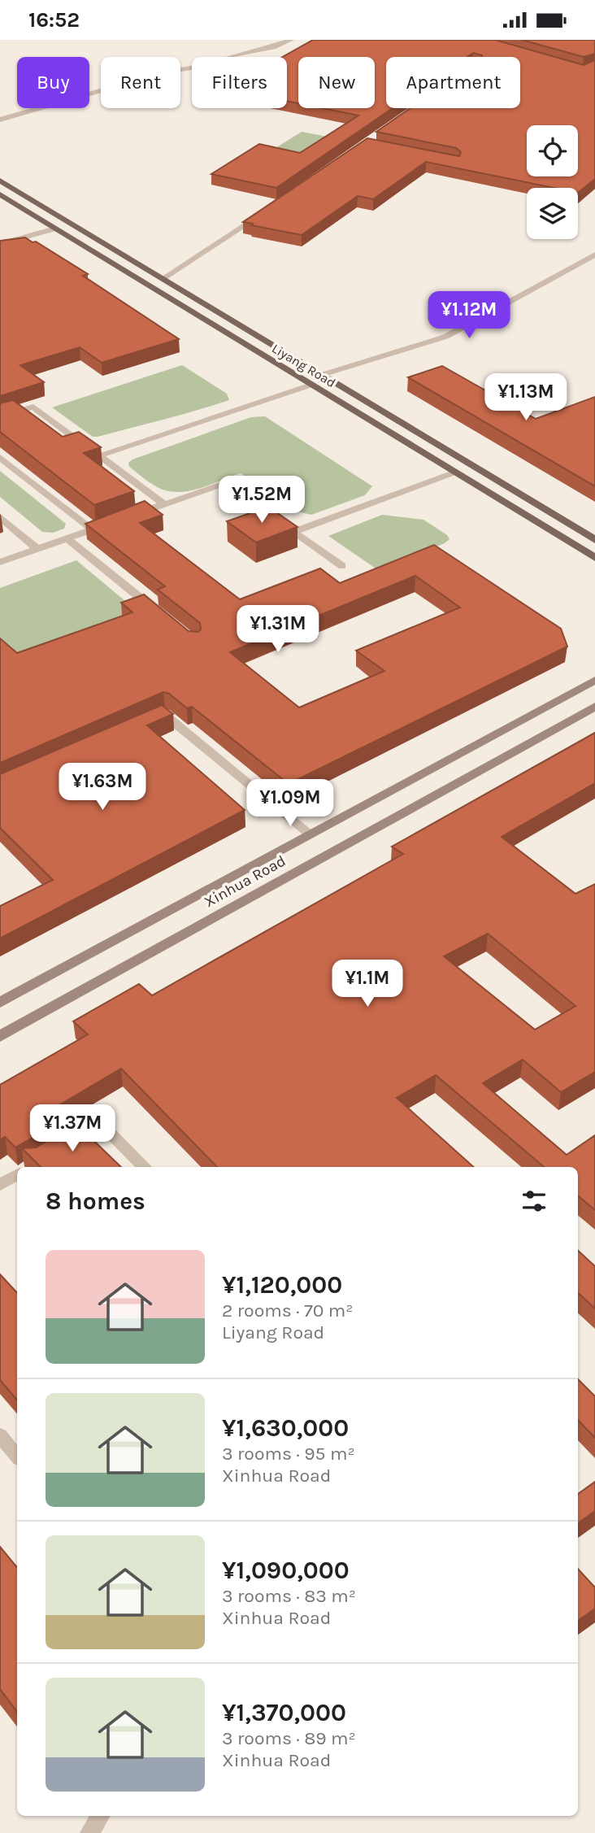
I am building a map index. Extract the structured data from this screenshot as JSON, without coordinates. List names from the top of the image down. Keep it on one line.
{"streets":{"main road":["Liyang Road","Xinhua Road"]},"page":{"status":"16:52","chip":["Buy","Rent","Filters","New","Apartment"],"price":["¥1.12M","¥1.13M","¥1.52M","¥1.31M","¥1.63M","¥1.09M","¥1.1M","¥1.37M"],"heading":"8 homes","list":[{"name":"¥1,120,000","note":"2 rooms · 70 m² · Liyang Road"},{"name":"¥1,630,000","note":"3 rooms · 95 m² · Xinhua Road"},{"name":"¥1,090,000","note":"3 rooms · 83 m² · Xinhua Road"},{"name":"¥1,370,000","note":"3 rooms · 89 m² · Xinhua Road"}]}}
